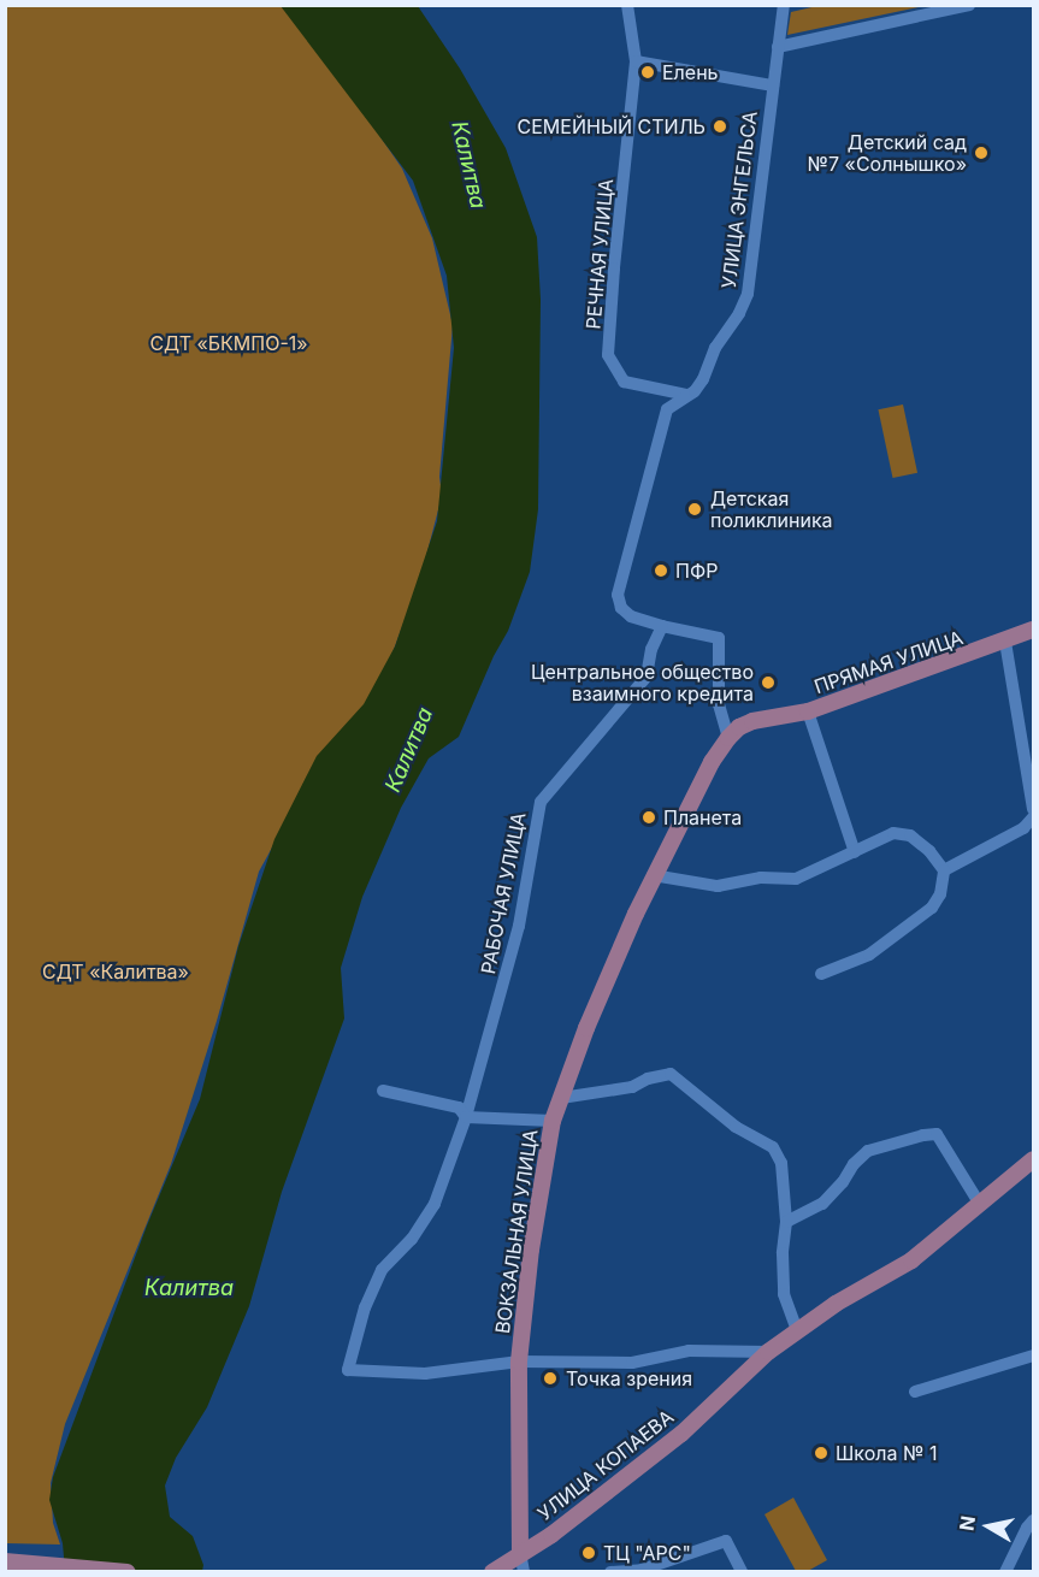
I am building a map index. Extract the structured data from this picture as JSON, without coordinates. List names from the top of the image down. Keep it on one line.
{"streets":{"main road":["ПРЯМАЯ УЛИЦА","ВОКЗАЛЬНАЯ УЛИЦА","УЛИЦА КОПАЕВА"],"street":["УЛИЦА ЭНГЕЛЬСА","РЕЧНАЯ УЛИЦА","РАБОЧАЯ УЛИЦА"]},"crossings":[["УЛИЦА ЭНГЕЛЬСА","РЕЧНАЯ УЛИЦА"],["УЛИЦА ЭНГЕЛЬСА","РАБОЧАЯ УЛИЦА"],["УЛИЦА ЭНГЕЛЬСА","ВОКЗАЛЬНАЯ УЛИЦА"],["ПРЯМАЯ УЛИЦА","ВОКЗАЛЬНАЯ УЛИЦА"],["РАБОЧАЯ УЛИЦА","ВОКЗАЛЬНАЯ УЛИЦА"],["ВОКЗАЛЬНАЯ УЛИЦА","УЛИЦА КОПАЕВА"]],"water":["Калитва"],"parks":["СДТ «БКМПО-1»","СДТ «Калитва»"],"places":["Елень","СЕМЕЙНЫЙ СТИЛЬ","Детский сад №7 «Солнышко»","Детская поликлиника","ПФР","Центральное общество взаимного кредита","Планета","Точка зрения","Школа № 1","ТЦ \"АРС\""],"north":"left"}
